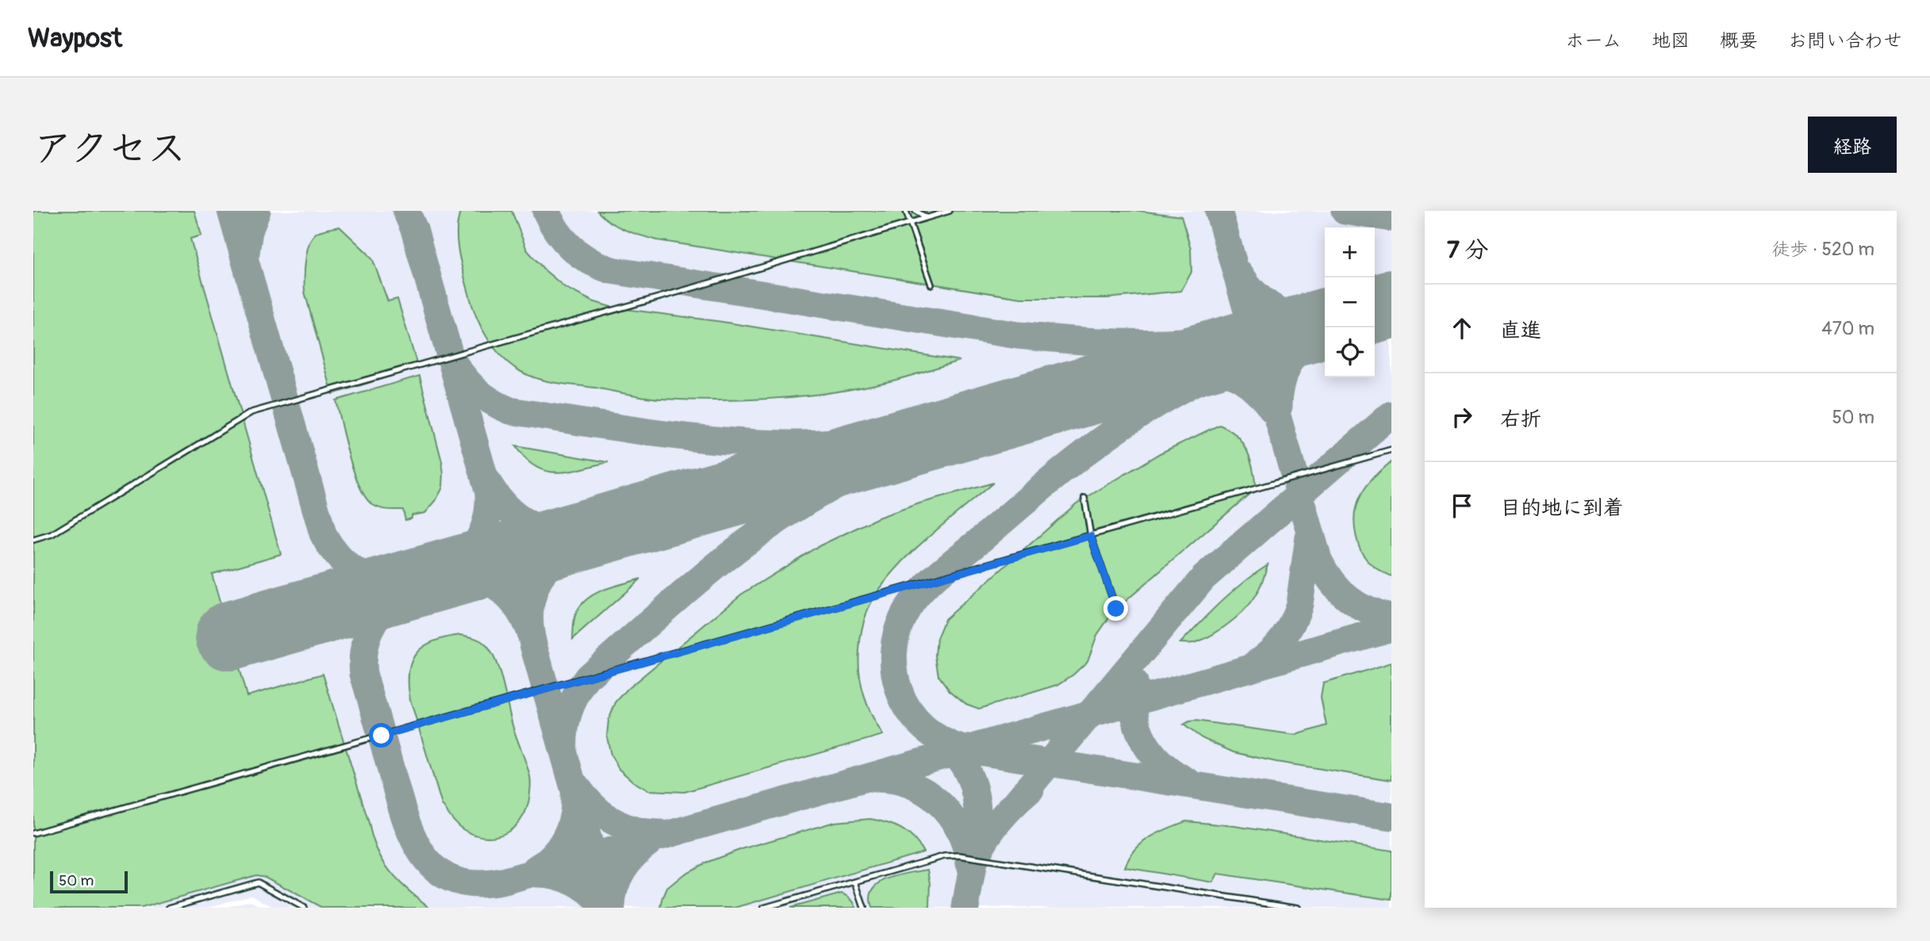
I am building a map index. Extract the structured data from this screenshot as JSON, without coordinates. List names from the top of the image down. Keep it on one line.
{"scale_bar":"50 m","page":{"header":"Waypost","nav":["ホーム","地図","概要","お問い合わせ"],"title":"アクセス","buttons":"経路","heading":["7 分","徒歩 · 520 m"],"map_buttons":["+","−"],"list":[["直進","470 m"],["右折","50 m"],"目的地に到着"],"scale":"50 m"}}
